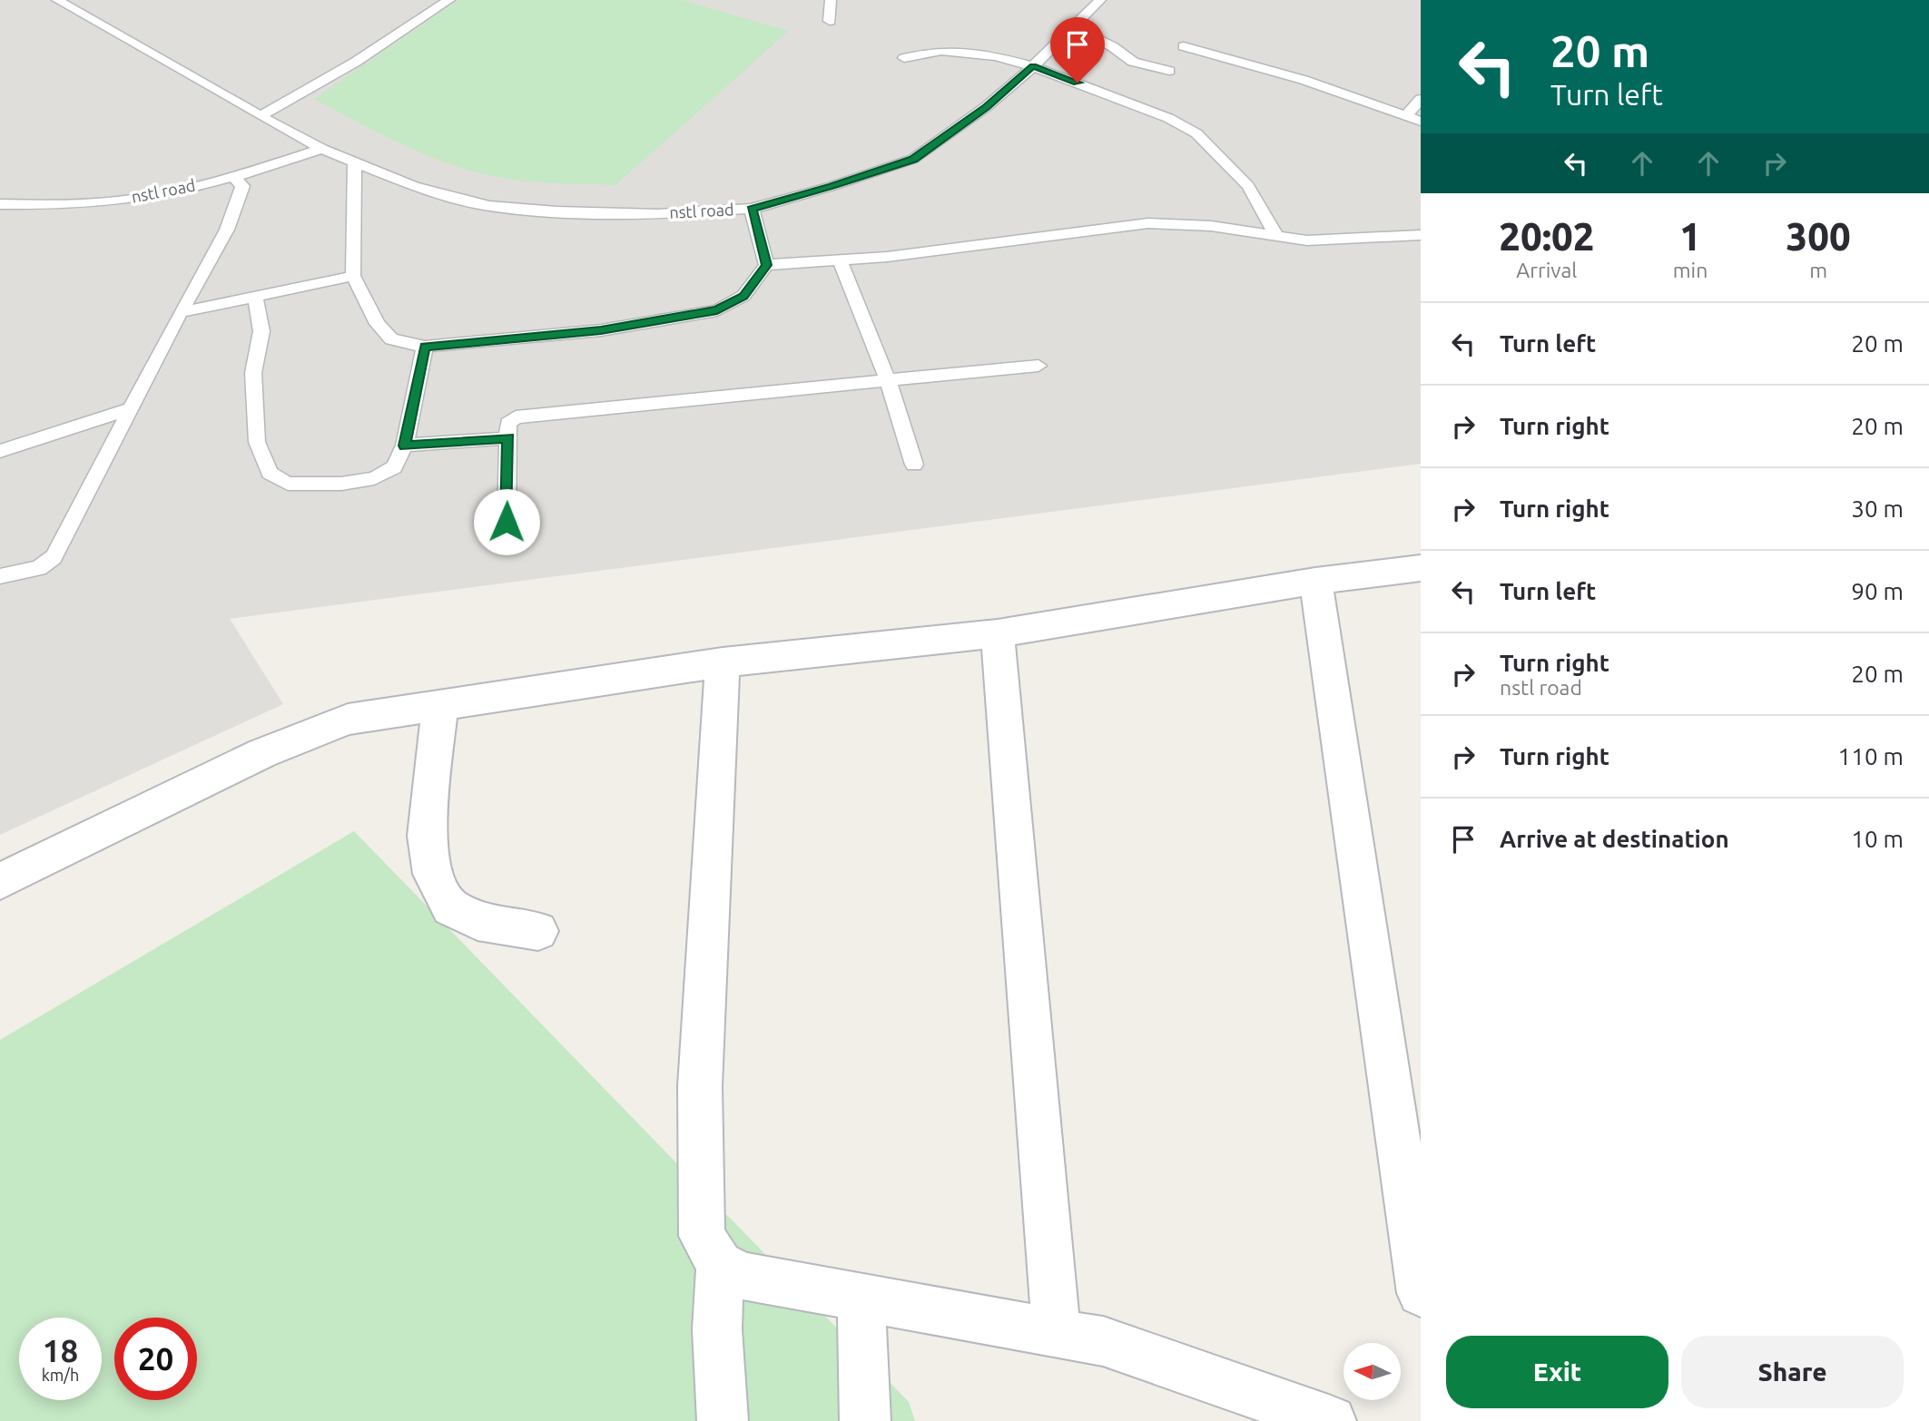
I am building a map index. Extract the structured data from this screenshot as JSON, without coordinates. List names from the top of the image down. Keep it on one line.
{"streets":{"lane":["nstl road"]},"north":"left","page":{"turn":["20 m","Turn left"],"eta":["20:02","Arrival","1","min","300","m"],"list":[{"name":"Turn left","value":"20 m"},{"name":"Turn right","value":"20 m"},{"name":"Turn right","value":"30 m"},{"name":"Turn left","value":"90 m"},{"name":"Turn right","note":"nstl road","value":"20 m"},{"name":"Turn right","value":"110 m"},{"name":"Arrive at destination","value":"10 m"}],"speed":"18 km/h","limit":"20","buttons":["Exit","Share"]}}
